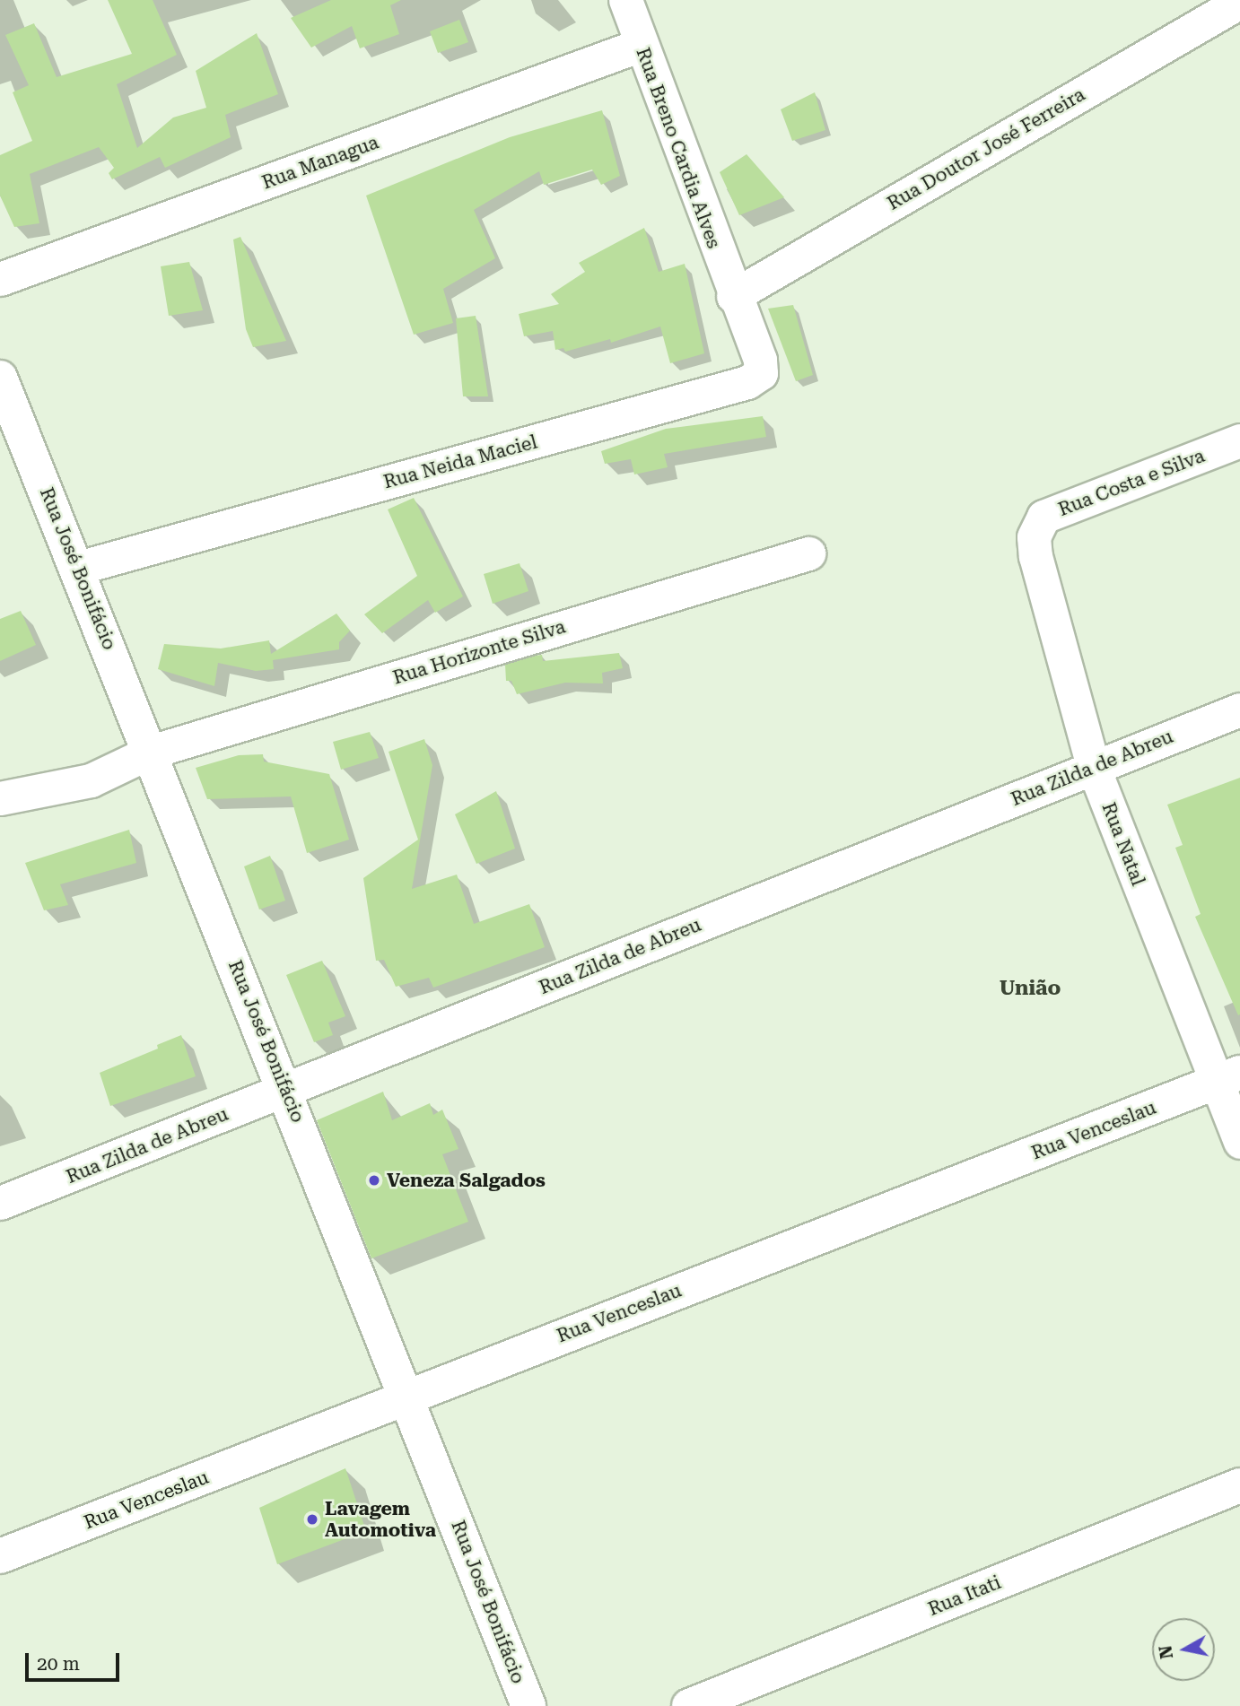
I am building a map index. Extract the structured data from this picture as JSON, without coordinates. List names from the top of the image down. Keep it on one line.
{"streets":{"street":["Rua Breno Cardia Alves","Rua Doutor José Ferreira","Rua Managua","Rua Neida Maciel","Rua Costa e Silva","Rua José Bonifácio","Rua Horizonte Silva","Rua Zilda de Abreu","Rua Natal","Rua Venceslau","Rua Itati"]},"crossings":[["Rua Breno Cardia Alves","Rua Doutor José Ferreira"],["Rua Breno Cardia Alves","Rua Managua"],["Rua Breno Cardia Alves","Rua Neida Maciel"],["Rua Doutor José Ferreira","Rua Neida Maciel"],["Rua Neida Maciel","Rua José Bonifácio"],["Rua Costa e Silva","Rua Natal"],["Rua José Bonifácio","Rua Horizonte Silva"],["Rua José Bonifácio","Rua Zilda de Abreu"],["Rua José Bonifácio","Rua Venceslau"],["Rua Zilda de Abreu","Rua Natal"],["Rua Natal","Rua Venceslau"]],"districts":["União"],"places":["Veneza Salgados","Lavagem Automotiva"],"scale_bar":"20 m","north":"left"}
